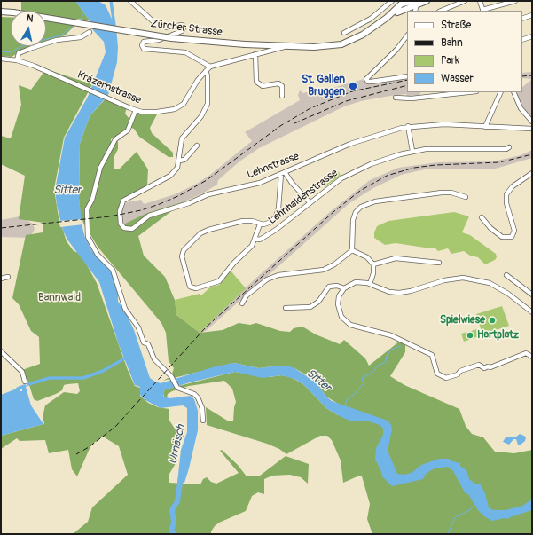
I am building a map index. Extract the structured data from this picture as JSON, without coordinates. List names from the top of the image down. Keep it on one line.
{"streets":{"main road":["Zürcher Strasse"],"street":["Kräzernstrasse","Lehnstrasse","Lehnhaldenstrasse"]},"crossings":[["Zürcher Strasse","Kräzernstrasse"],["Kräzernstrasse","Lehnstrasse"]],"water":["Sitter","Urnäsch"],"parks":["Bannwald"],"places":["St. Gallen Bruggen","Spielwiese","Hartplatz"],"legend":["Straße","Bahn","Park","Wasser"],"north":"top"}
